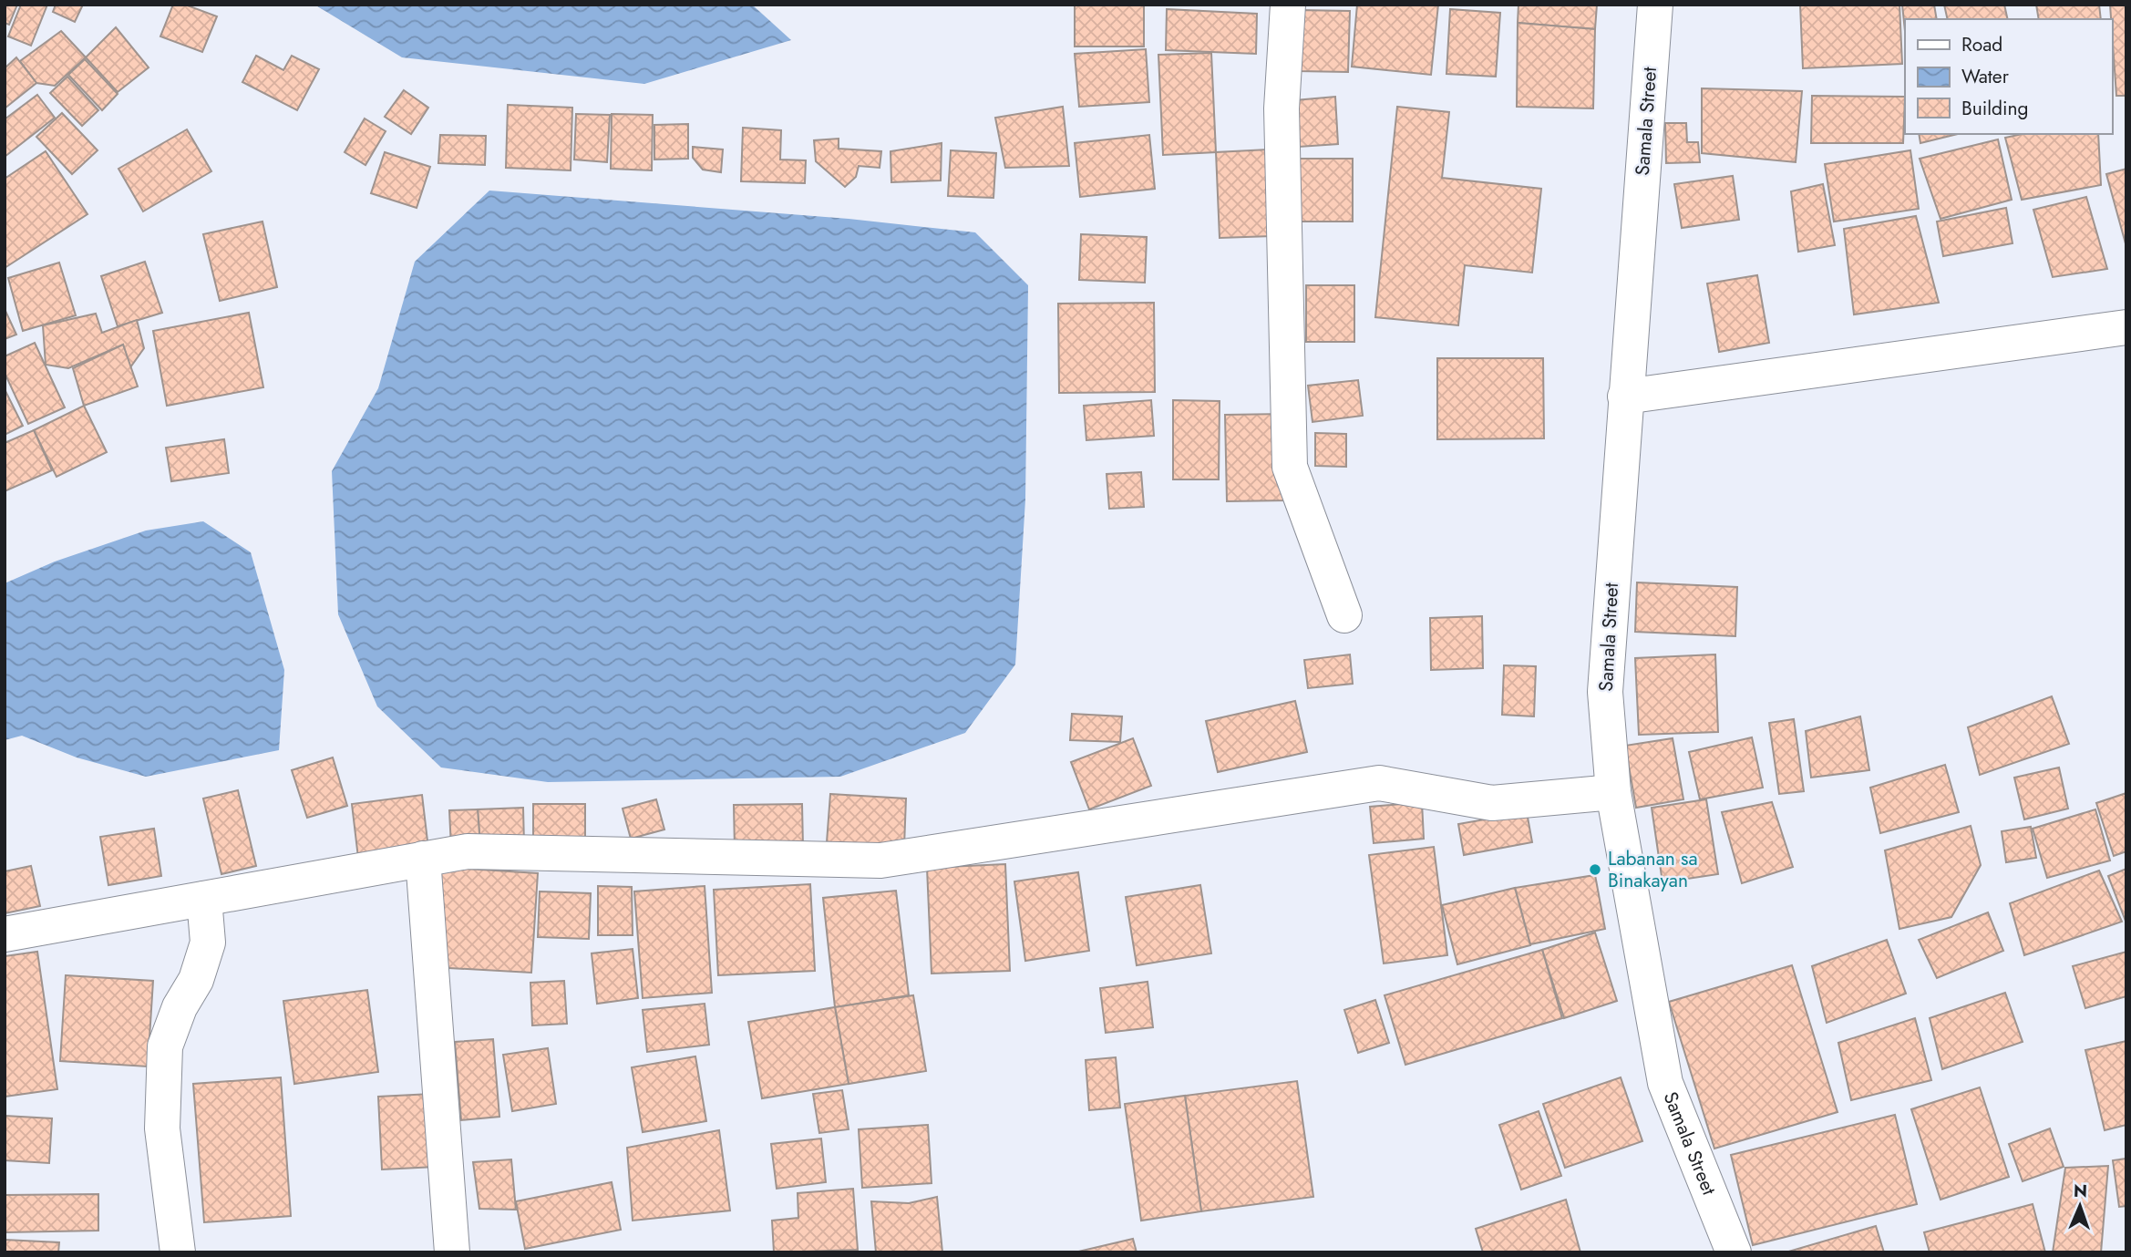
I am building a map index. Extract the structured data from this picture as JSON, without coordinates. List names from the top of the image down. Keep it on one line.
{"streets":{"street":["Samala Street"]},"places":["Labanan sa Binakayan"],"legend":["Road","Water","Building"],"north":"top"}
